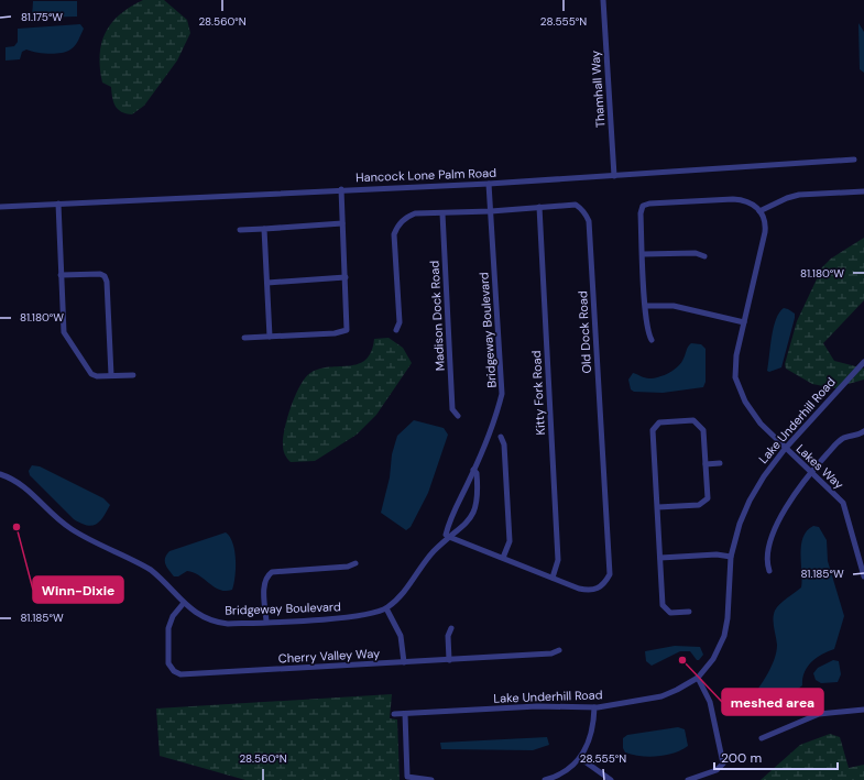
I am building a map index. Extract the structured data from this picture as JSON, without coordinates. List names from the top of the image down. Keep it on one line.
{"streets":{"street":["Thamhall Way","Hancock Lone Palm Road","Madison Dock Road","Bridgeway Boulevard","Old Dock Road","Kitty Fork Road","Lake Underhill Road","Lakes Way","Cherry Valley Way"]},"crossings":[["Thamhall Way","Hancock Lone Palm Road"],["Hancock Lone Palm Road","Bridgeway Boulevard"],["Madison Dock Road","Old Dock Road"],["Bridgeway Boulevard","Old Dock Road"],["Bridgeway Boulevard","Cherry Valley Way"],["Old Dock Road","Kitty Fork Road"],["Lake Underhill Road","Lakes Way"]],"places":["Winn-Dixie","meshed area"],"scale_bar":"200 m","coordinates":["81.175°W","28.560°N","28.555°N","81.180°W","81.185°W"]}
